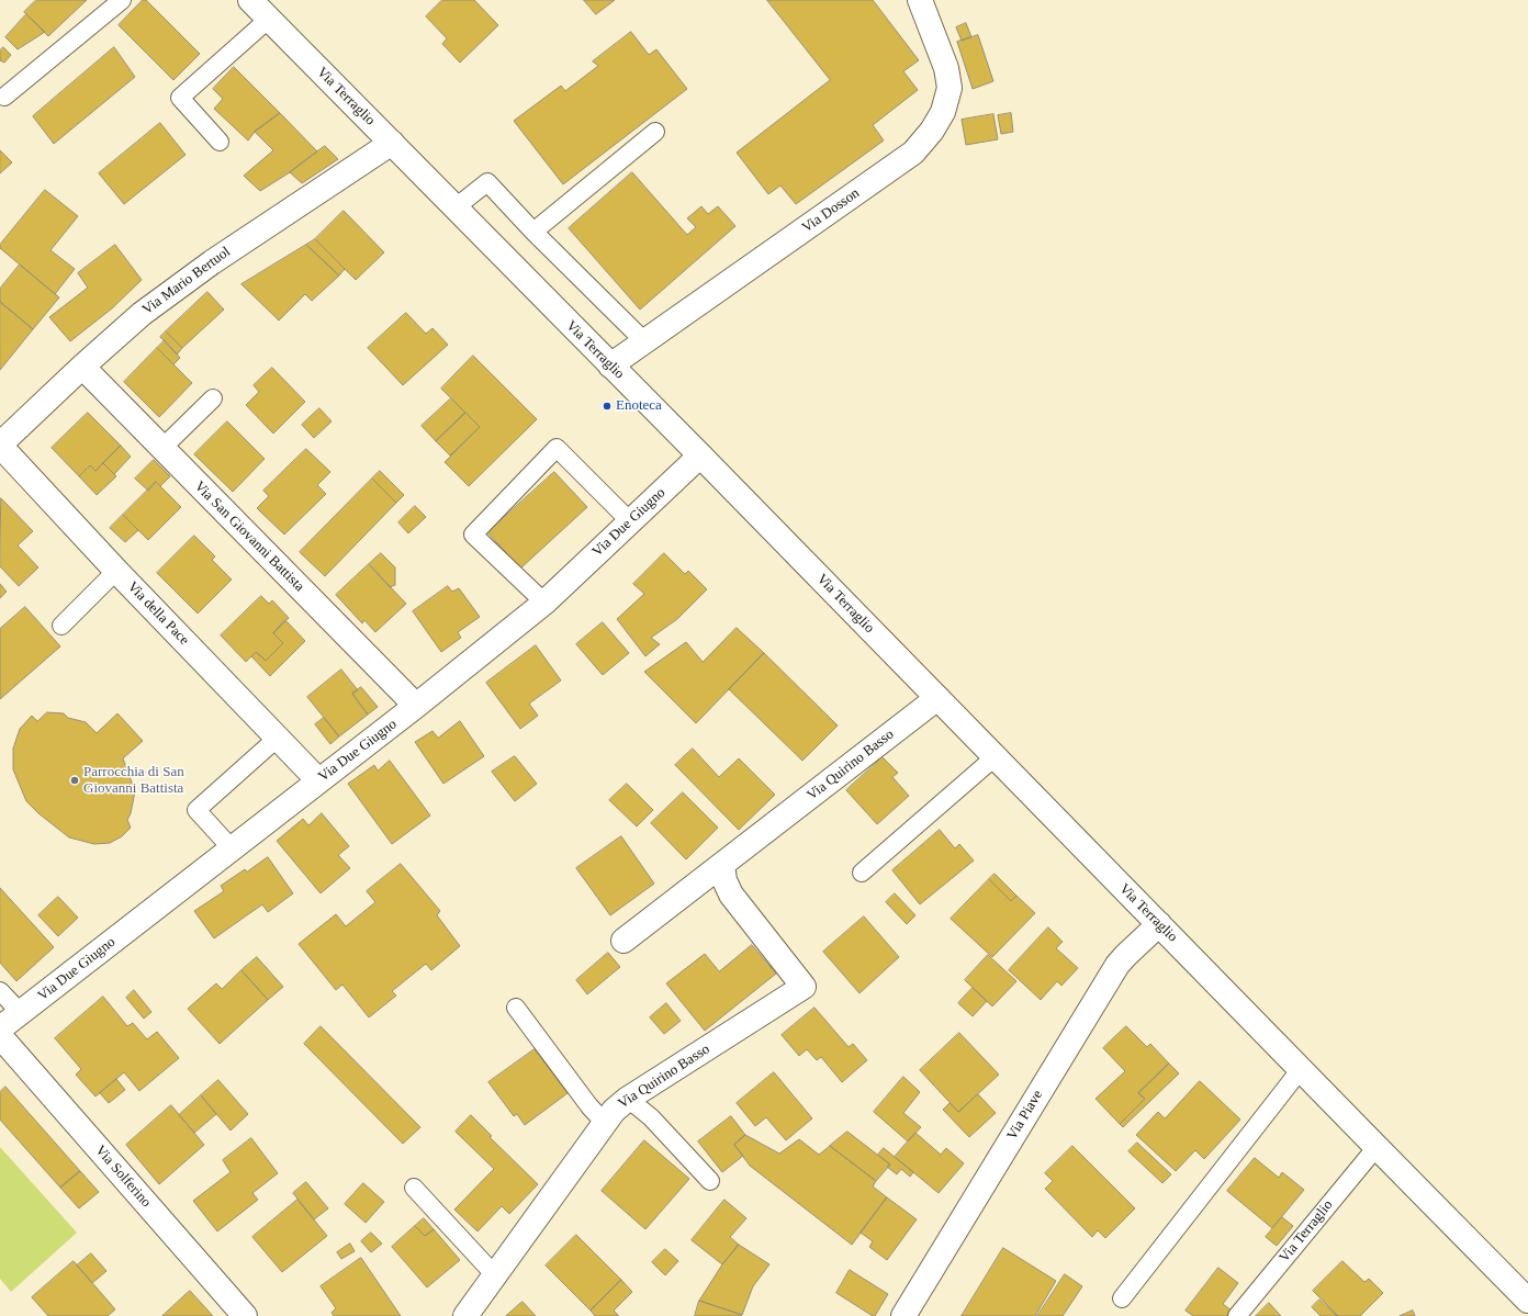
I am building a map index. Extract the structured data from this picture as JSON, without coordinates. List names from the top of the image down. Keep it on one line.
{"streets":{"street":["Via Terraglio","Via Dosson","Via Mario Bertuol","Via Due Giugno","Via San Giovanni Battista","Via della Pace","Via Quirino Basso","Via Piave","Via Solferino"]},"crossings":[["Via Terraglio","Via Dosson"],["Via Terraglio","Via Mario Bertuol"],["Via Terraglio","Via Due Giugno"],["Via Terraglio","Via Quirino Basso"],["Via Terraglio","Via Piave"],["Via Mario Bertuol","Via San Giovanni Battista"],["Via Mario Bertuol","Via della Pace"],["Via Due Giugno","Via San Giovanni Battista"],["Via Due Giugno","Via della Pace"]],"places":["Enoteca","Parrocchia di San Giovanni Battista"]}
